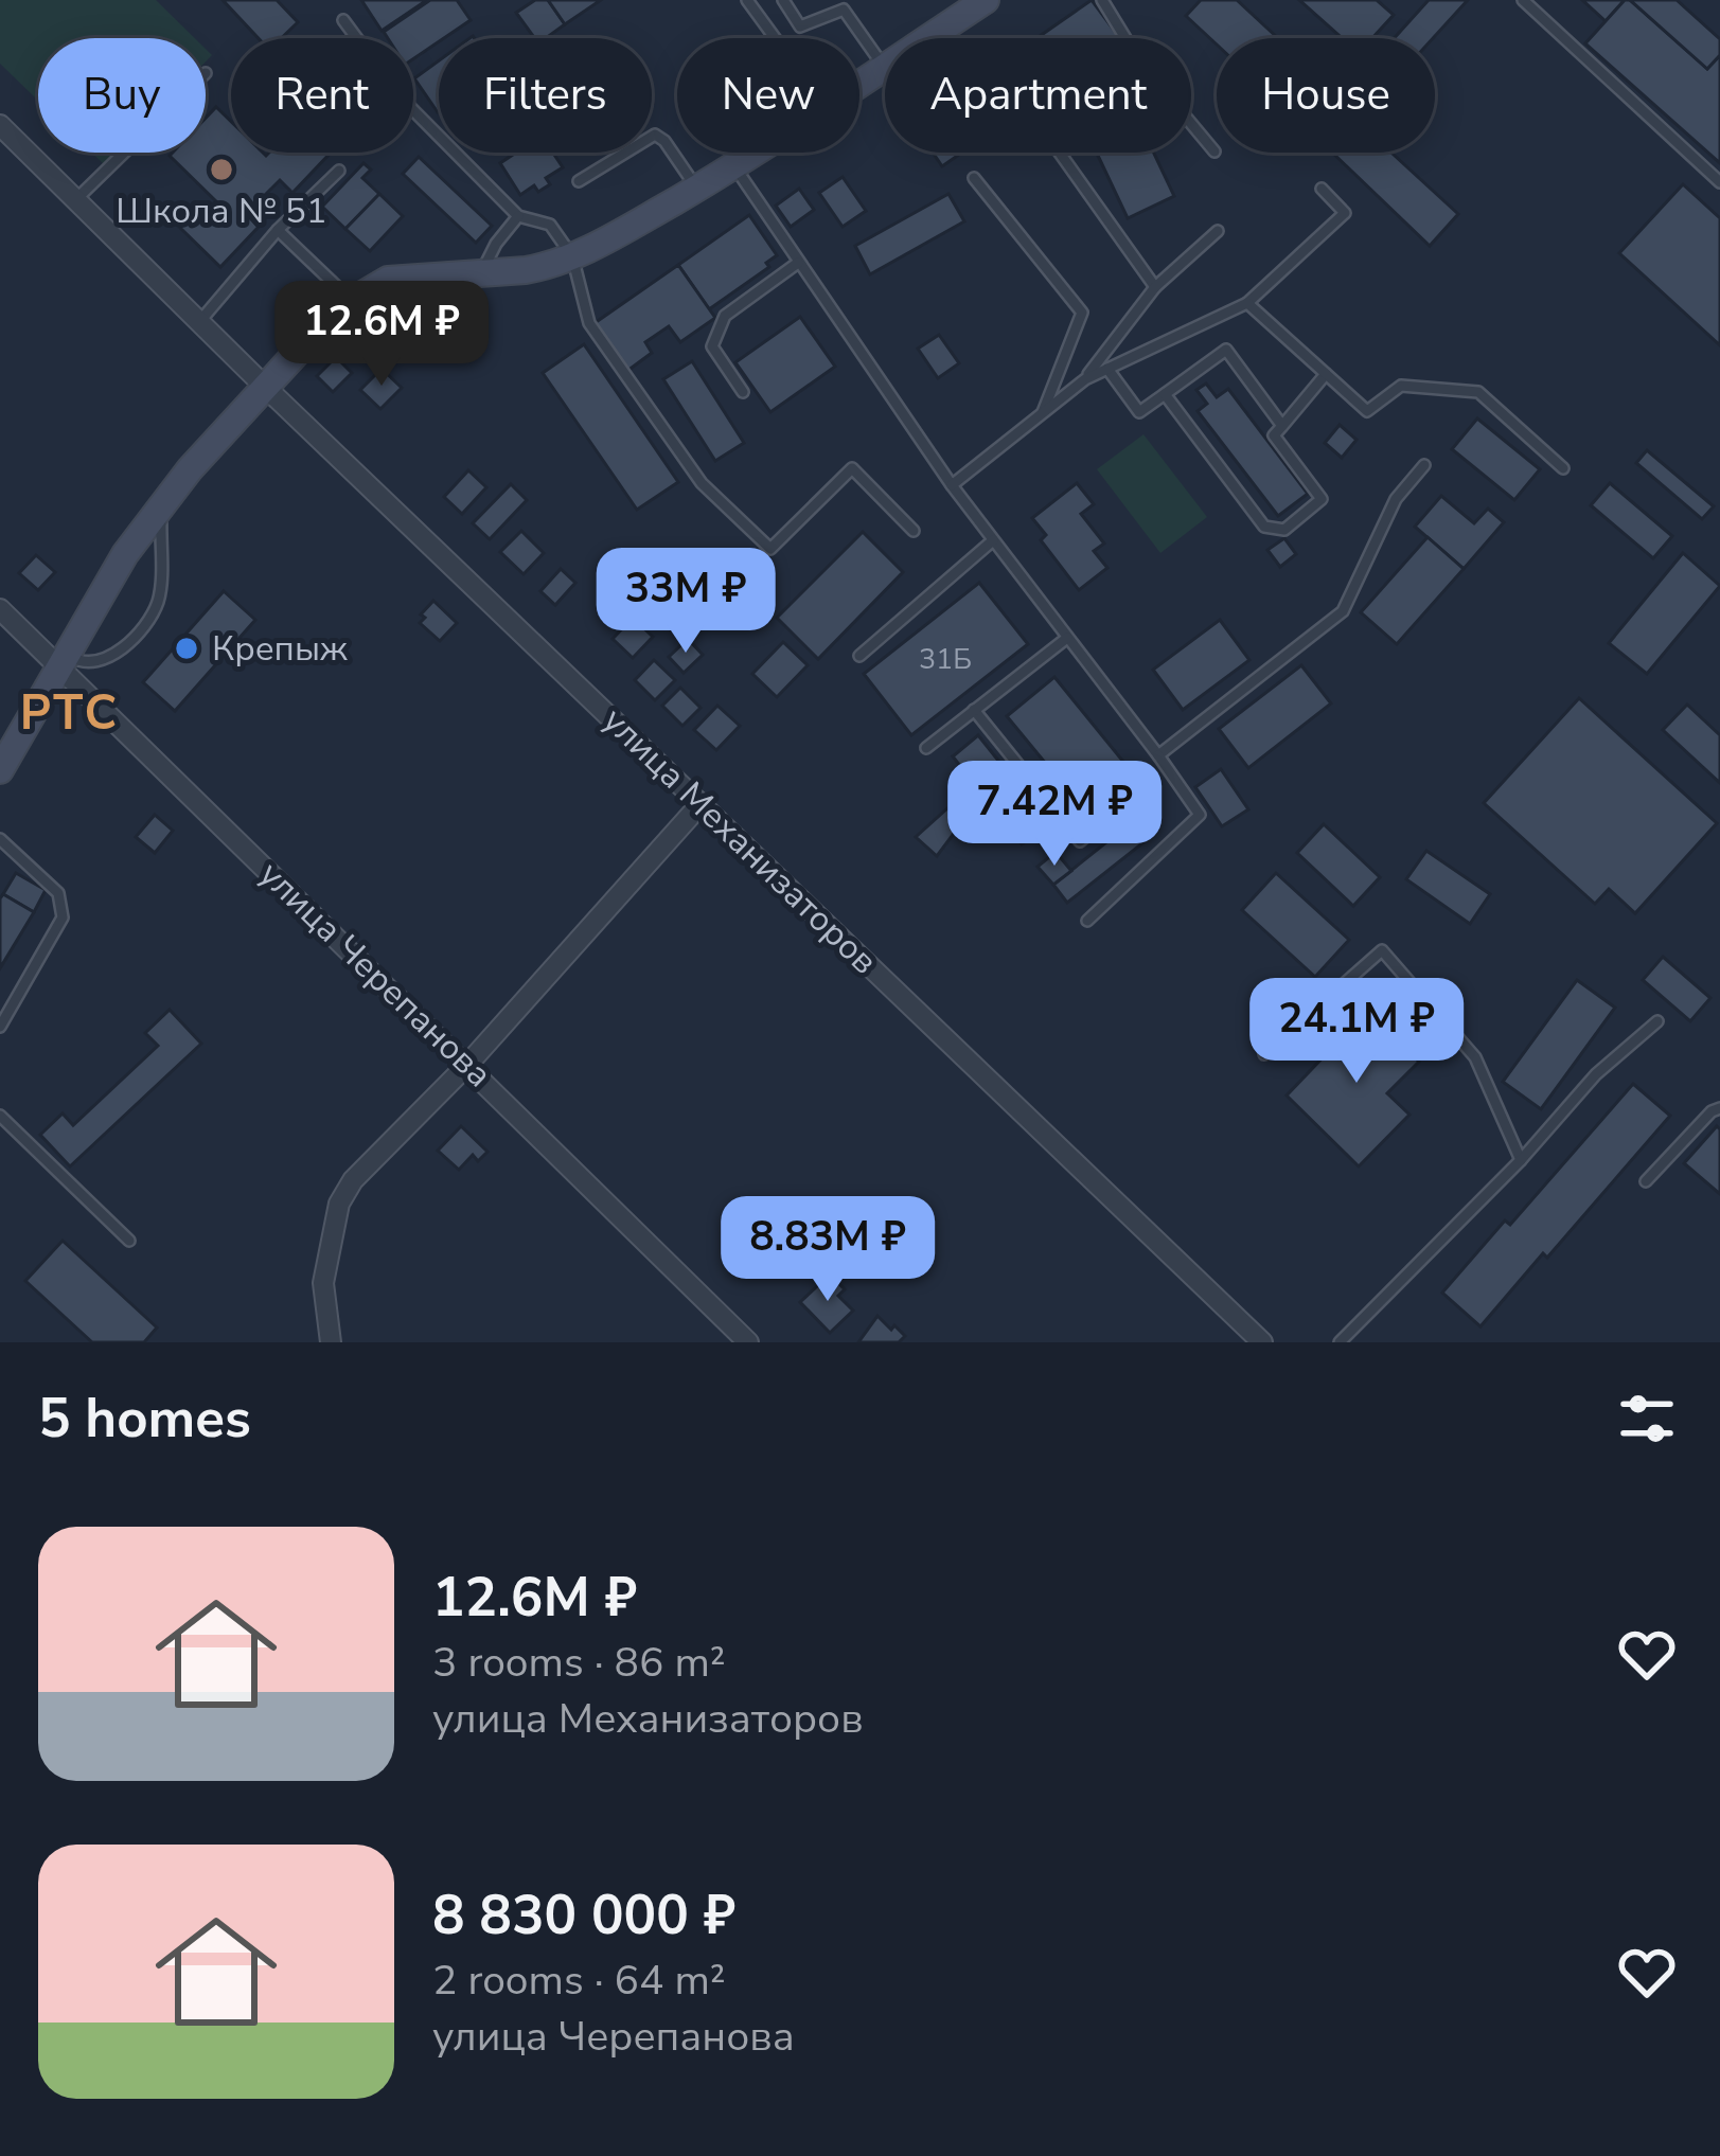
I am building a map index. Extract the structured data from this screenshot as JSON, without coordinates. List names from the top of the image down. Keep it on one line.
{"streets":{"street":["улица Механизаторов","улица Черепанова"]},"districts":["РТС"],"places":["Школа № 51","Крепыж"],"house_numbers":["31Б"],"page":{"chip":["Buy","Rent","Filters","New","Apartment","House"],"price":["12.6M ₽","33M ₽","7.42M ₽","24.1M ₽","8.83M ₽"],"heading":"5 homes","list":[{"name":"12.6M ₽","note":"3 rooms · 86 m² · улица Механизаторов"},{"name":"8 830 000 ₽","note":"2 rooms · 64 m² · улица Черепанова"}]}}
